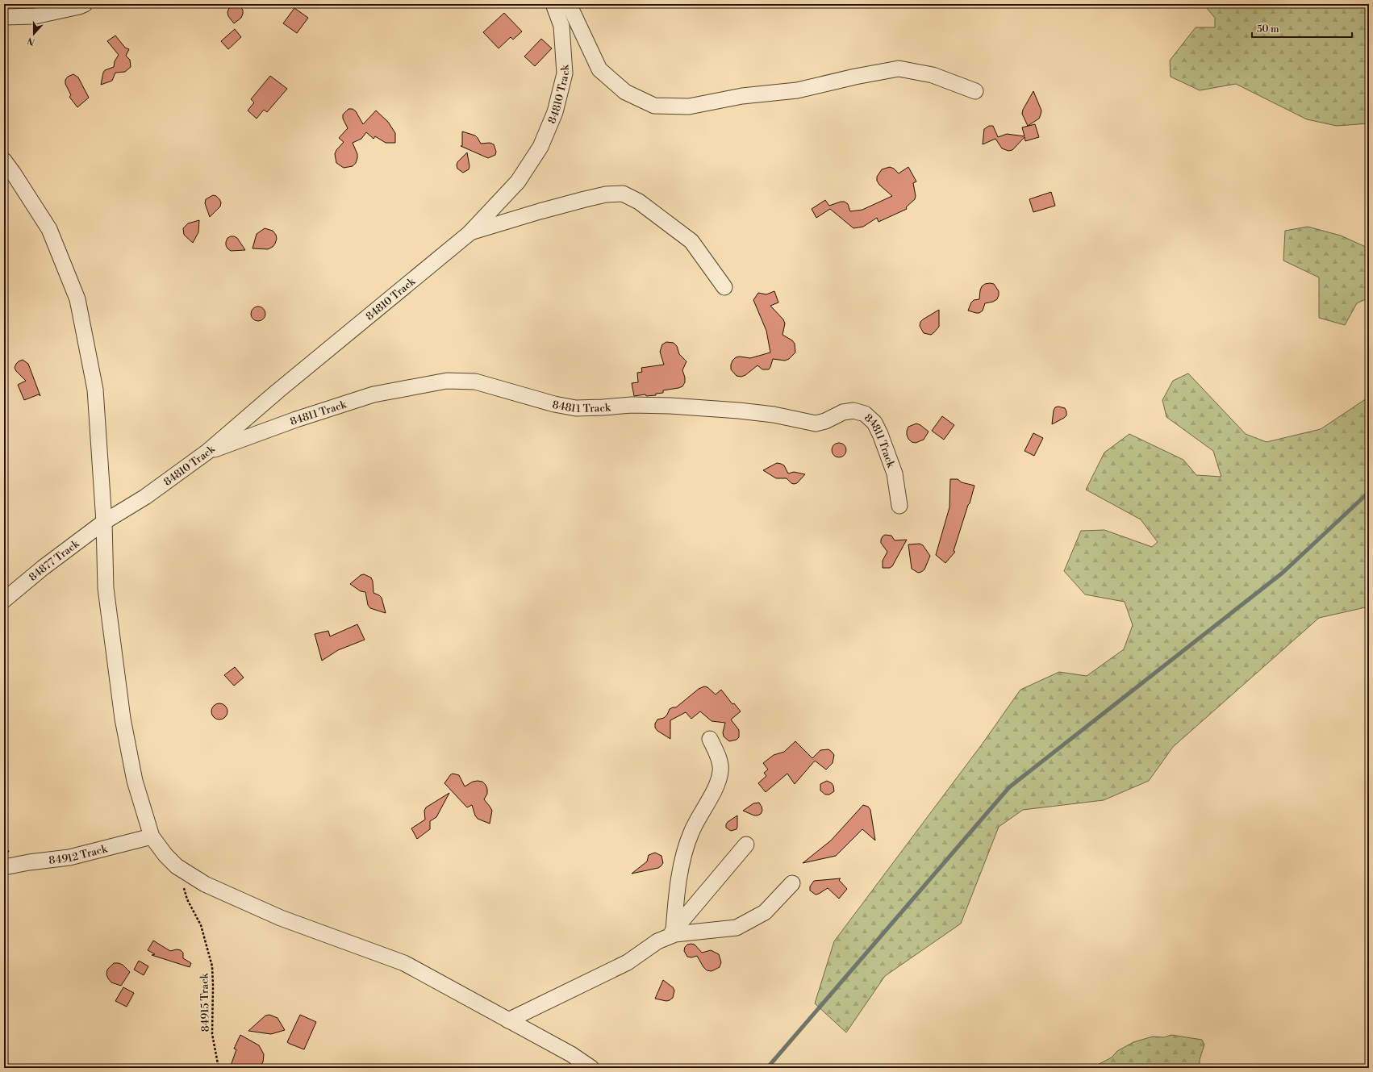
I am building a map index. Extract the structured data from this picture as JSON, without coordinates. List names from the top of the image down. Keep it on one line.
{"streets":{"street":["84810 Track","84811 Track","84877 Track","84912 Track"],"path":["84915 Track"]},"crossings":[["84810 Track","84811 Track"],["84810 Track","84877 Track"]],"scale_bar":"50 m","north":"bottom"}
